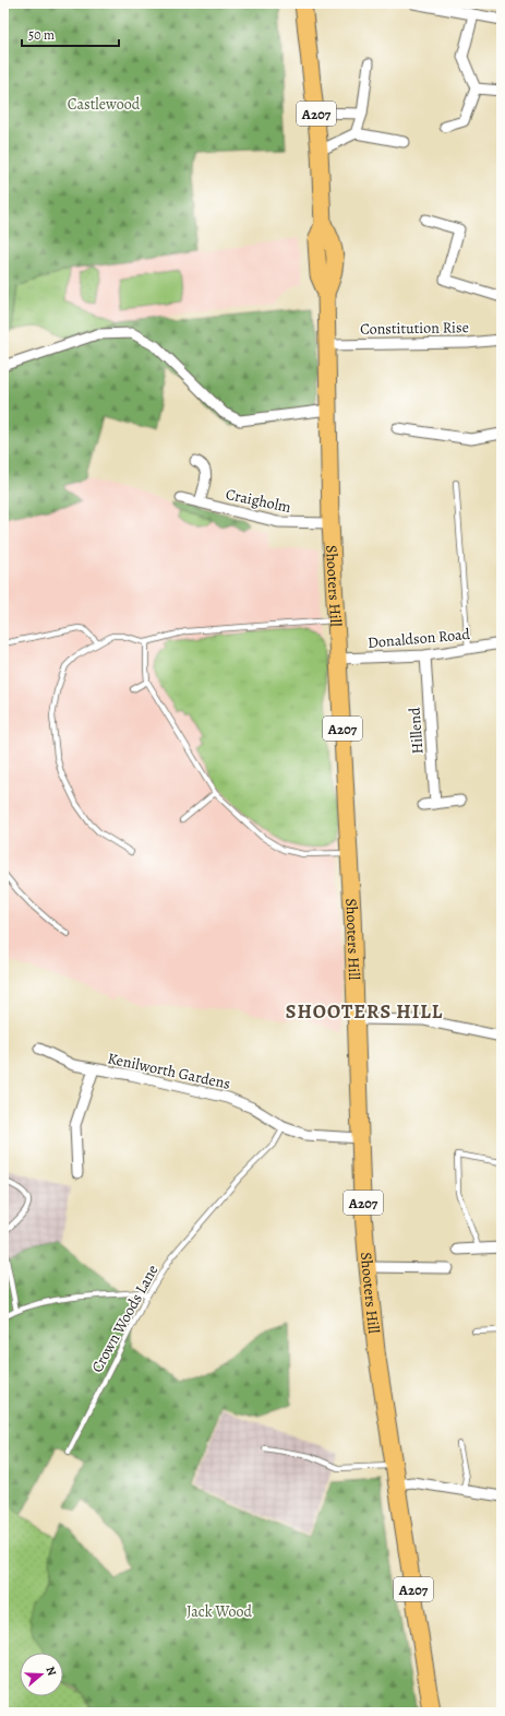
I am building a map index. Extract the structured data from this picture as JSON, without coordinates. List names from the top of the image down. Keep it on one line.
{"streets":{"main road":["A207","Shooters Hill"],"street":["Constitution Rise","Craigholm","Donaldson Road","Hillend","Kenilworth Gardens"],"lane":["Crown Woods Lane"]},"crossings":[["Constitution Rise","Shooters Hill"],["Craigholm","Shooters Hill"],["Shooters Hill","Donaldson Road"],["Shooters Hill","Kenilworth Gardens"],["Donaldson Road","Hillend"],["Kenilworth Gardens","Crown Woods Lane"]],"districts":["SHOOTERS HILL"],"parks":["Castlewood","Jack Wood"],"scale_bar":"50 m","north":"right"}
